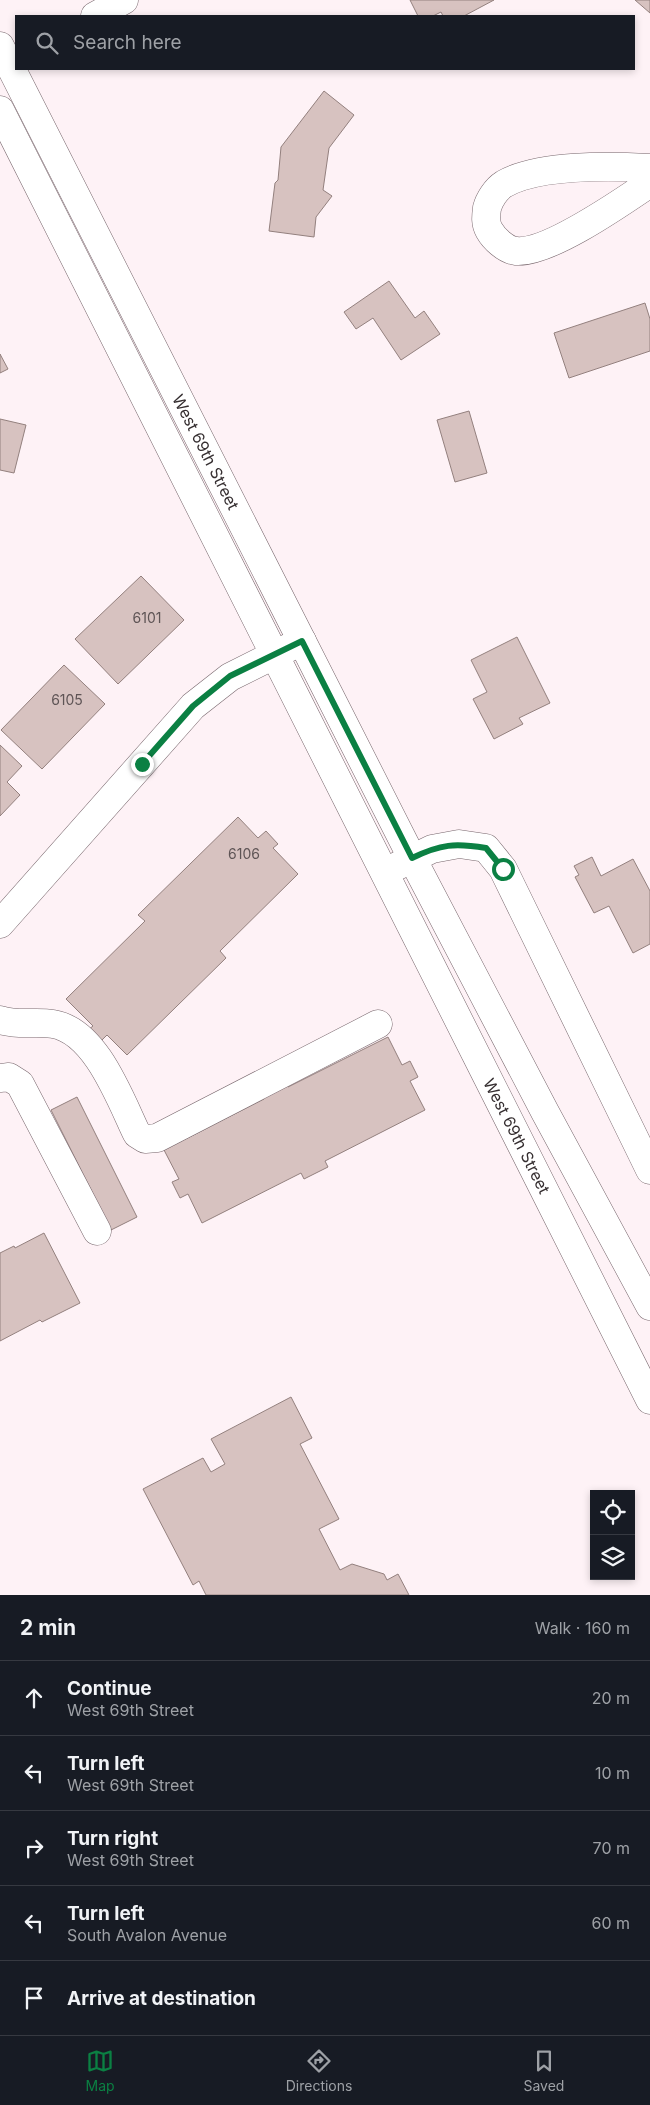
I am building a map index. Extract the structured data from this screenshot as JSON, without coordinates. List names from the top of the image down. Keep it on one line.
{"streets":{"main road":["West 69th Street"]},"house_numbers":["6101","6105","6106"],"page":{"search":"Search here","heading":["2 min","Walk · 160 m"],"list":[["Continue","West 69th Street","20 m"],["Turn left","West 69th Street","10 m"],["Turn right","West 69th Street","70 m"],["Turn left","South Avalon Avenue","60 m"],"Arrive at destination"],"nav":["Map","Directions","Saved"]}}
